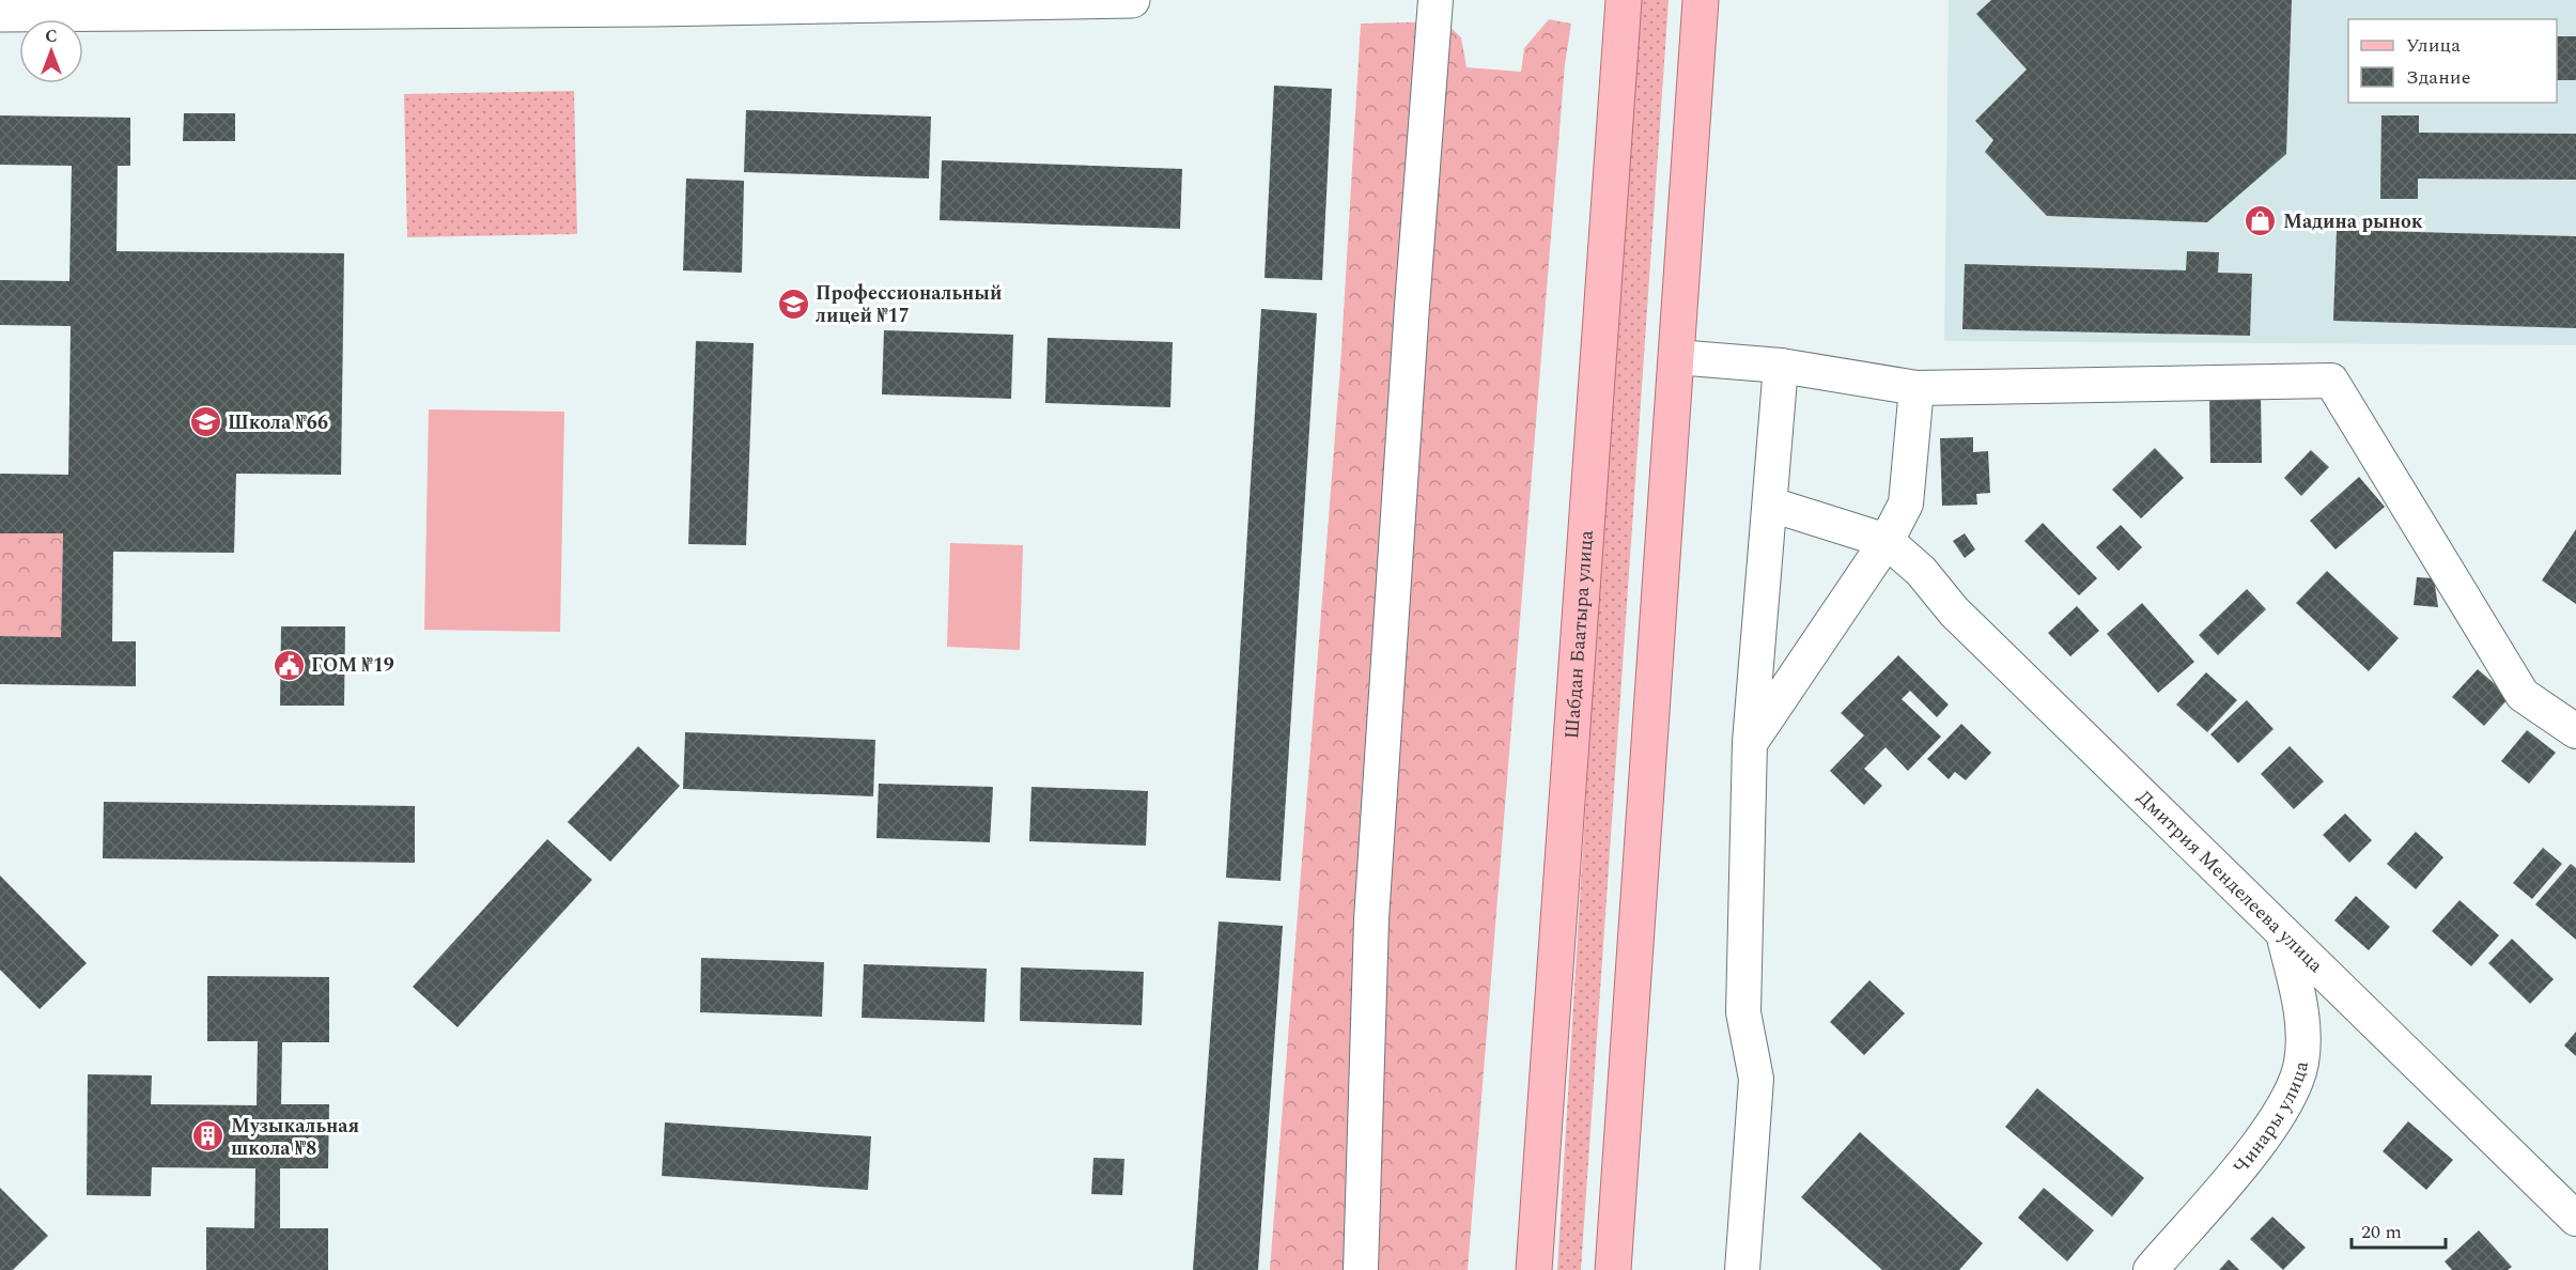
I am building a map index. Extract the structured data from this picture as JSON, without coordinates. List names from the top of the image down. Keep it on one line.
{"streets":{"main road":["Шабдан Баатыра улица"],"street":["Дмитрия Менделеева улица","Чинары улица"]},"crossings":[["Дмитрия Менделеева улица","Чинары улица"]],"places":{"shop":["Мадина рынок"],"school or university":["Профессиональный лицей №17","Школа №66"],"public building":["ГОМ №19"],"building":["Музыкальная школа №8"]},"legend":["Улица","Здание"],"scale_bar":"20 m","north":"top"}
